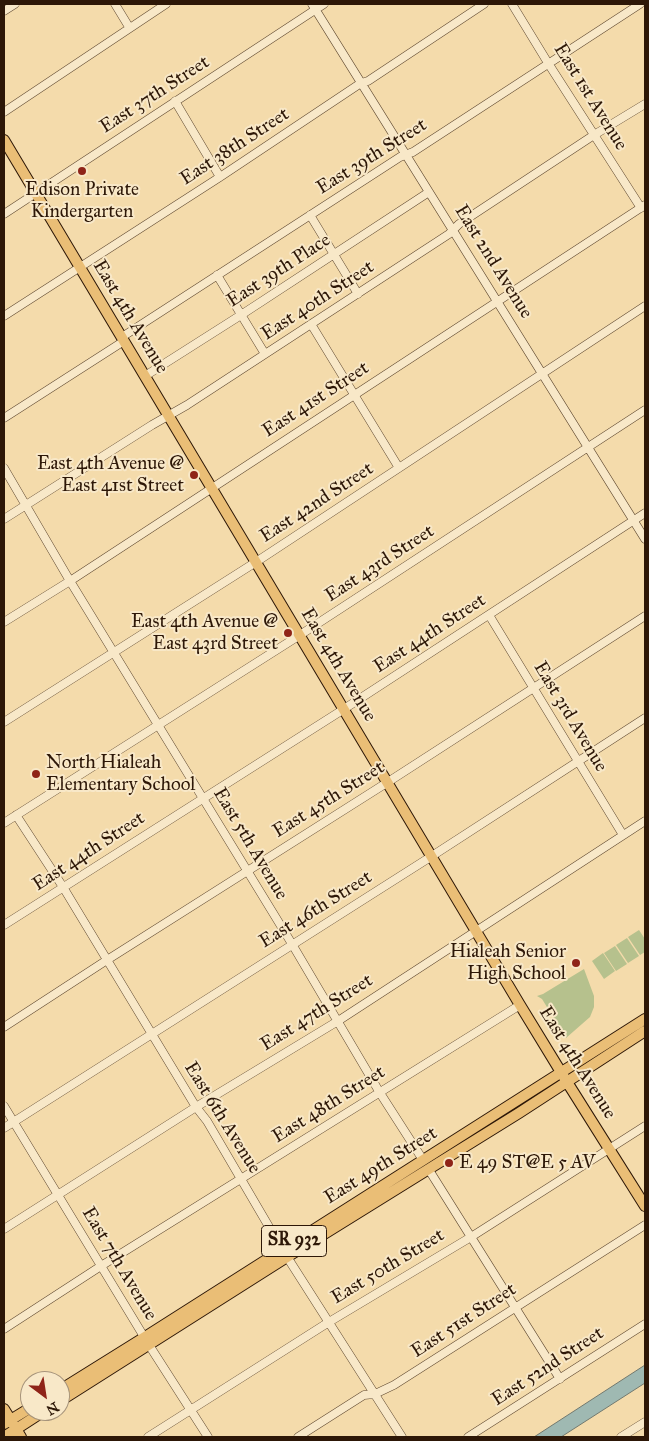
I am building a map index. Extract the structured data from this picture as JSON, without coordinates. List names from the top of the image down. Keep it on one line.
{"streets":{"main road":["East 4th Avenue","East 49th Street","SR 932"],"street":["East 37th Street","East 1st Avenue","East 38th Street","East 39th Street","East 2nd Avenue","East 39th Place","East 40th Street","East 41st Street","East 42nd Street","East 43rd Street","East 44th Street","East 3rd Avenue","East 45th Street","East 5th Avenue","East 46th Street","East 47th Street","East 48th Street","East 6th Avenue","East 7th Avenue","East 50th Street","East 51st Street","East 52nd Street"]},"crossings":[["East 37th Street","East 2nd Avenue"],["East 37th Street","East 4th Avenue"],["East 1st Avenue","East 39th Street"],["East 1st Avenue","East 40th Street"],["East 1st Avenue","East 41st Street"],["East 38th Street","East 2nd Avenue"],["East 38th Street","East 4th Avenue"],["East 39th Street","East 2nd Avenue"],["East 39th Street","East 4th Avenue"],["East 2nd Avenue","East 39th Place"],["East 2nd Avenue","East 40th Street"],["East 2nd Avenue","East 41st Street"],["East 2nd Avenue","East 42nd Street"],["East 2nd Avenue","East 43rd Street"],["East 2nd Avenue","East 44th Street"],["East 39th Place","East 4th Avenue"],["East 40th Street","East 4th Avenue"],["East 40th Street","East 5th Avenue"],["East 4th Avenue","East 41st Street"],["East 4th Avenue","East 42nd Street"],["East 4th Avenue","East 43rd Street"],["East 4th Avenue","East 44th Street"],["East 4th Avenue","East 45th Street"],["East 4th Avenue","East 46th Street"],["East 4th Avenue","East 47th Street"],["East 4th Avenue","East 48th Street"],["East 4th Avenue","East 49th Street"],["East 4th Avenue","East 50th Street"],["East 41st Street","East 5th Avenue"],["East 42nd Street","East 5th Avenue"],["East 43rd Street","East 5th Avenue"],["East 43rd Street","East 6th Avenue"],["East 44th Street","East 3rd Avenue"],["East 44th Street","East 5th Avenue"],["East 44th Street","East 6th Avenue"],["East 3rd Avenue","East 45th Street"],["East 3rd Avenue","East 46th Street"],["East 3rd Avenue","East 47th Street"],["East 45th Street","East 5th Avenue"],["East 45th Street","East 6th Avenue"],["East 5th Avenue","East 46th Street"],["East 5th Avenue","East 47th Street"],["East 5th Avenue","East 48th Street"],["East 5th Avenue","East 49th Street"],["East 46th Street","East 6th Avenue"],["East 46th Street","East 7th Avenue"],["East 47th Street","East 6th Avenue"],["East 47th Street","East 7th Avenue"],["East 48th Street","East 6th Avenue"],["East 48th Street","East 7th Avenue"],["East 6th Avenue","East 49th Street"],["East 6th Avenue","East 50th Street"],["East 6th Avenue","East 51st Street"],["East 49th Street","East 7th Avenue"],["East 7th Avenue","East 50th Street"]],"places":["Edison Private Kindergarten","East 4th Avenue @ East 41st Street","East 4th Avenue @ East 43rd Street","North Hialeah Elementary School","Hialeah Senior High School","E 49 ST@E 5 AV"],"north":"bottom right"}
